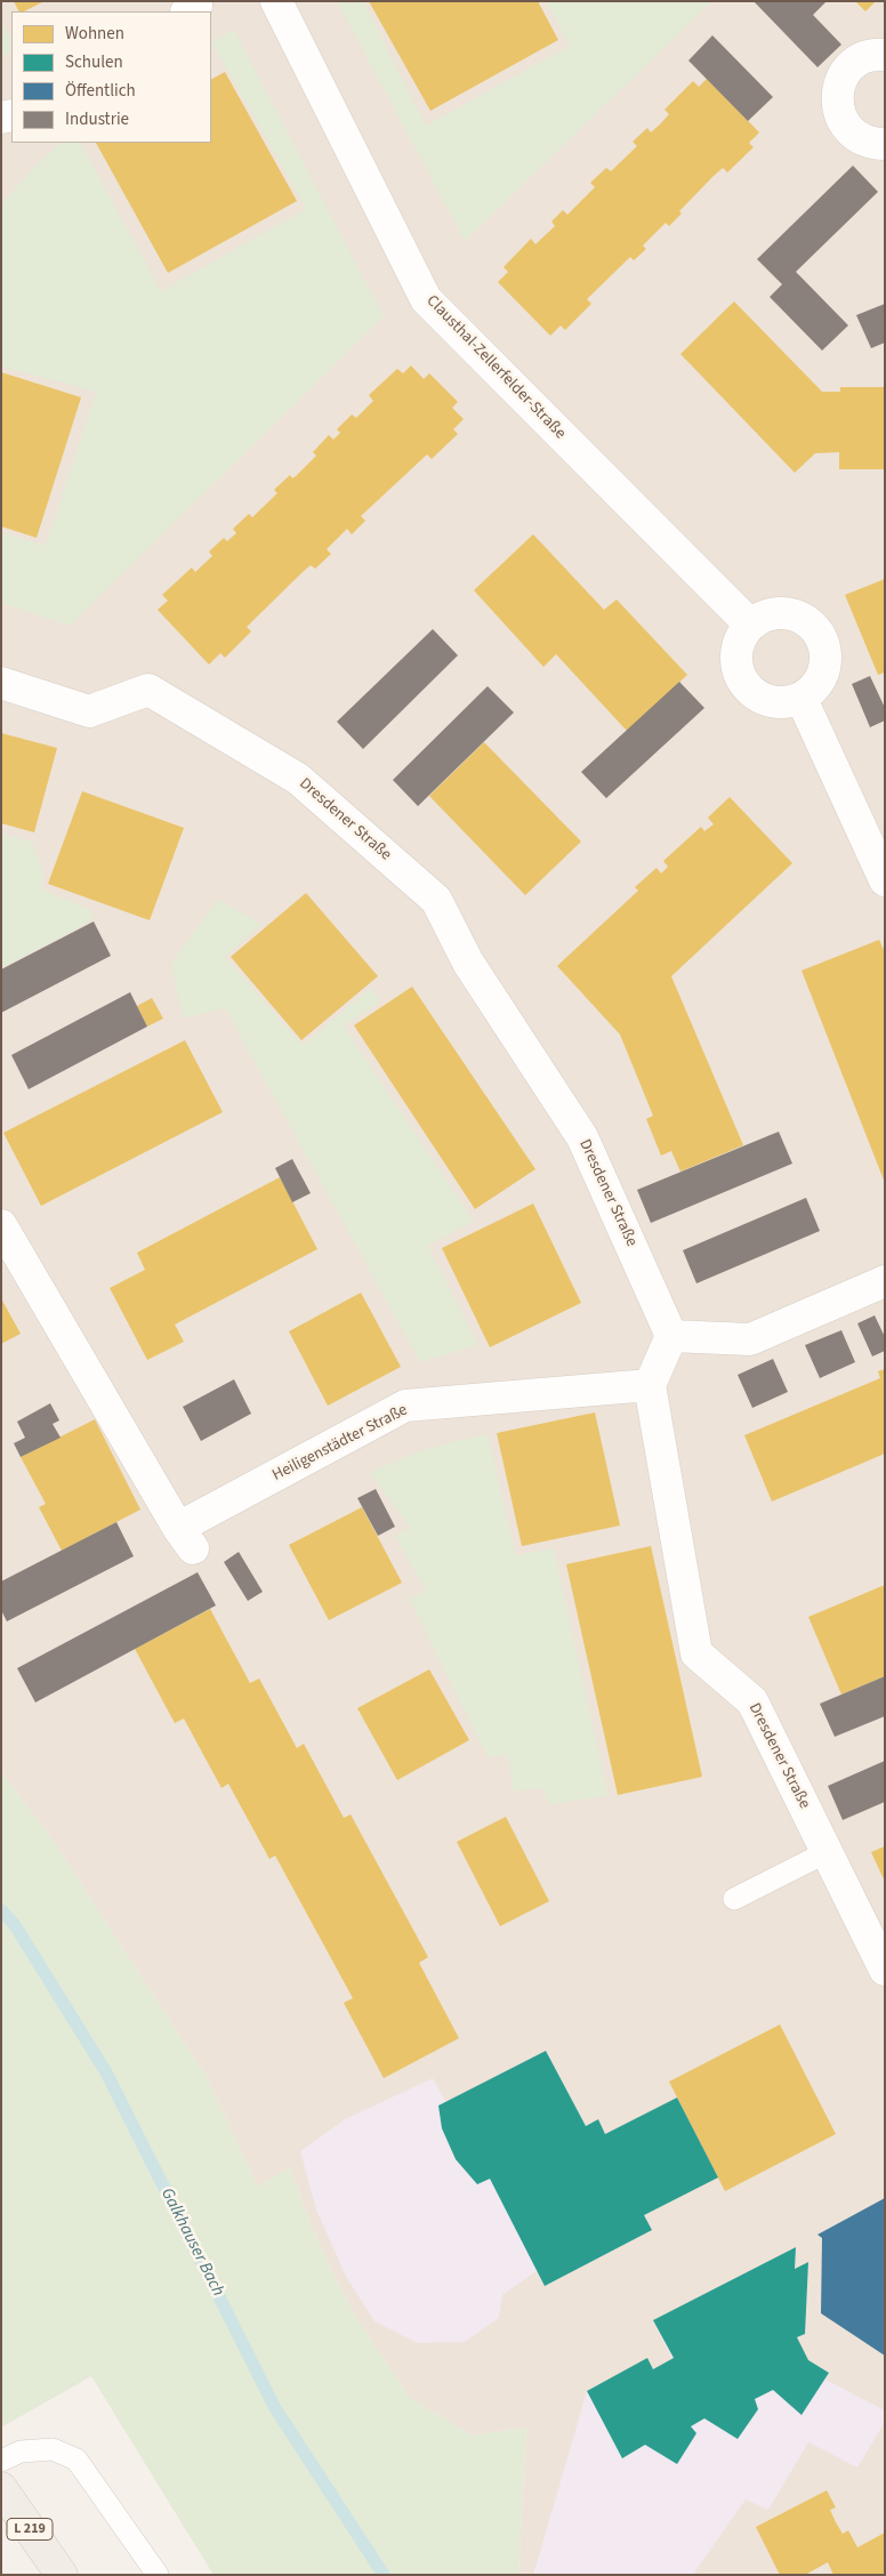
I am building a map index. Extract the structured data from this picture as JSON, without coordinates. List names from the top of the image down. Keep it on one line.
{"streets":{"main road":["L 219"],"street":["Clausthal-Zellerfelder-Straße","Dresdener Straße","Heiligenstädter Straße"]},"crossings":[["Dresdener Straße","Heiligenstädter Straße"]],"water":["Galkhauser Bach"],"legend":["Wohnen","Schulen","Öffentlich","Industrie"]}
